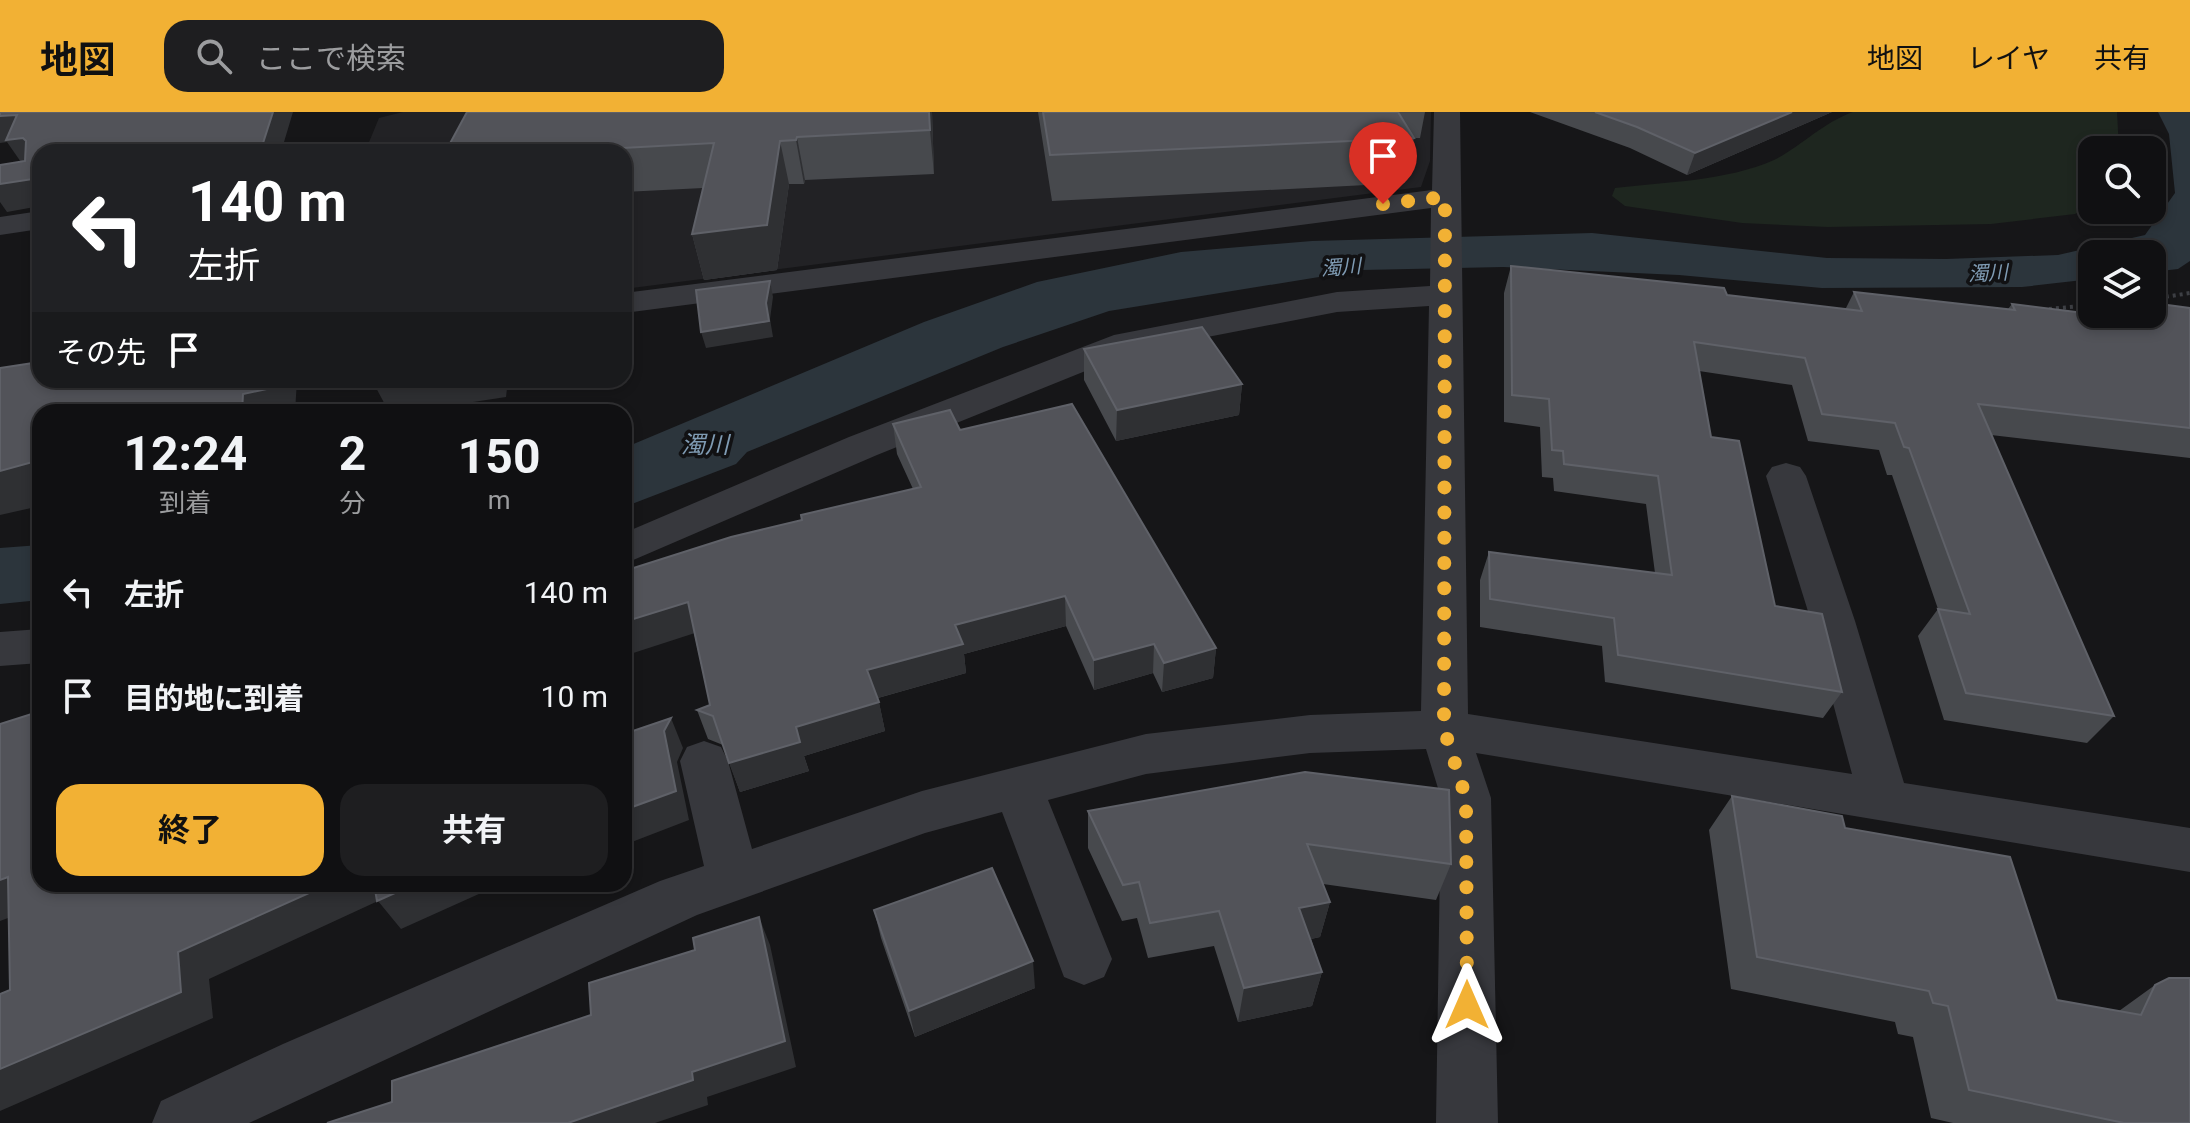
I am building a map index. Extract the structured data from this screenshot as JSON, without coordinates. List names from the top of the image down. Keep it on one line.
{"water":["濁川"],"page":{"header":"地図","search":"ここで検索","nav":["地図","レイヤ","共有"],"turn":["140 m","左折"],"then":"その先","eta":["12:24","到着","2","分","150","m"],"list":[{"name":"左折","value":"140 m"},{"name":"目的地に到着","value":"10 m"}],"buttons":["終了","共有"]}}
